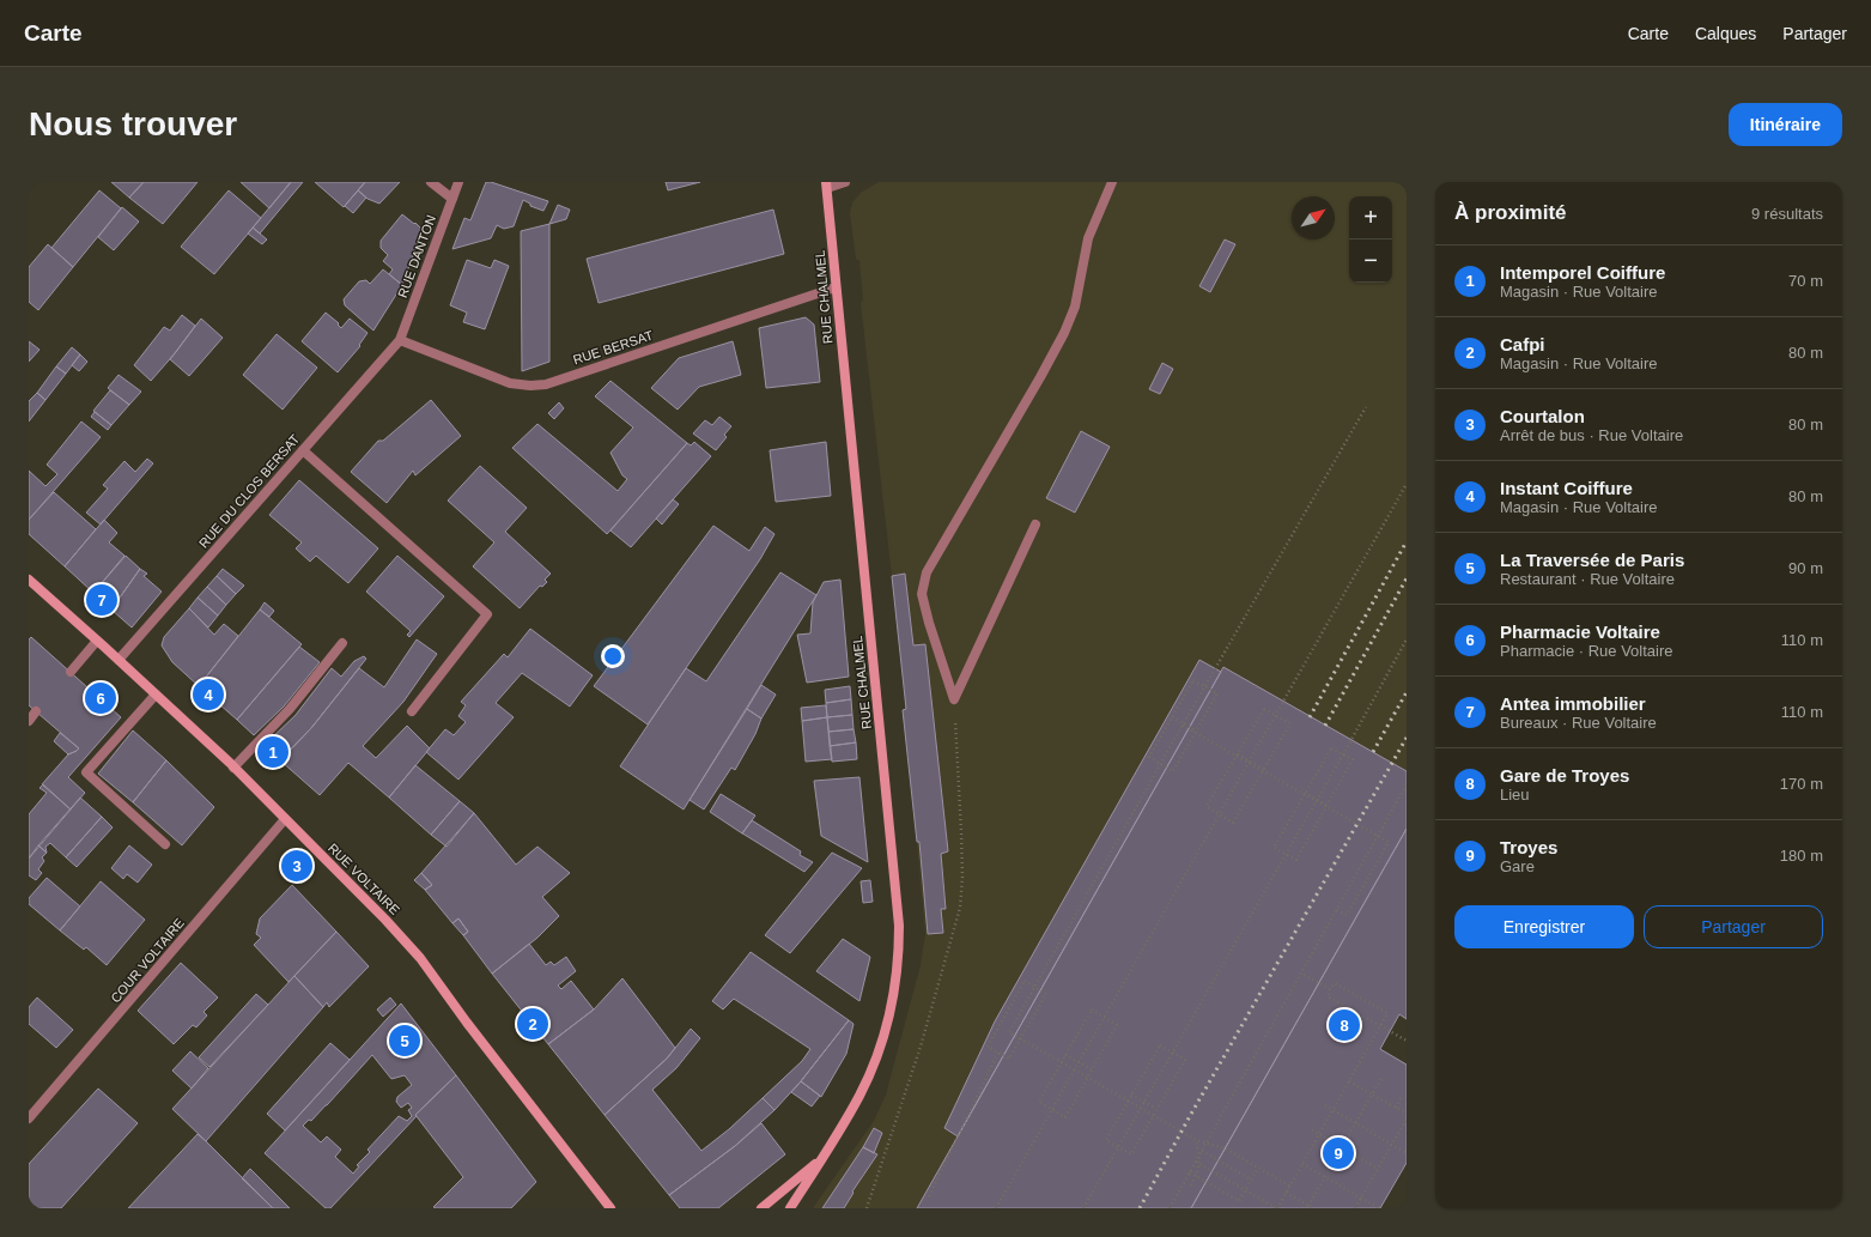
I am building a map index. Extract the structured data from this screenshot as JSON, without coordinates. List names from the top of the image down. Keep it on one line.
{"streets":{"street":["RUE DANTON","RUE CHALMEL","RUE BERSAT","RUE DU CLOS BERSAT","RUE VOLTAIRE","COUR VOLTAIRE"]},"crossings":[["RUE DANTON","RUE BERSAT"],["RUE DANTON","RUE DU CLOS BERSAT"],["RUE CHALMEL","RUE BERSAT"],["RUE BERSAT","RUE DU CLOS BERSAT"],["RUE DU CLOS BERSAT","RUE VOLTAIRE"],["RUE VOLTAIRE","COUR VOLTAIRE"]],"north":"top right","page":{"header":"Carte","nav":["Carte","Calques","Partager"],"buttons":["Itinéraire",["Enregistrer","Partager"]],"title":"Nous trouver","heading":["À proximité","9 résultats"],"map_buttons":["+","−"],"list":[{"mark":"1","name":"Intemporel Coiffure","note":"Magasin · Rue Voltaire","value":"70 m"},{"mark":"2","name":"Cafpi","note":"Magasin · Rue Voltaire","value":"80 m"},{"mark":"3","name":"Courtalon","note":"Arrêt de bus · Rue Voltaire","value":"80 m"},{"mark":"4","name":"Instant Coiffure","note":"Magasin · Rue Voltaire","value":"80 m"},{"mark":"5","name":"La Traversée de Paris","note":"Restaurant · Rue Voltaire","value":"90 m"},{"mark":"6","name":"Pharmacie Voltaire","note":"Pharmacie · Rue Voltaire","value":"110 m"},{"mark":"7","name":"Antea immobilier","note":"Bureaux · Rue Voltaire","value":"110 m"},{"mark":"8","name":"Gare de Troyes","note":"Lieu","value":"170 m"},{"mark":"9","name":"Troyes","note":"Gare","value":"180 m"}],"pins":["7","4","6","1","3","2","8","5","9"]}}
